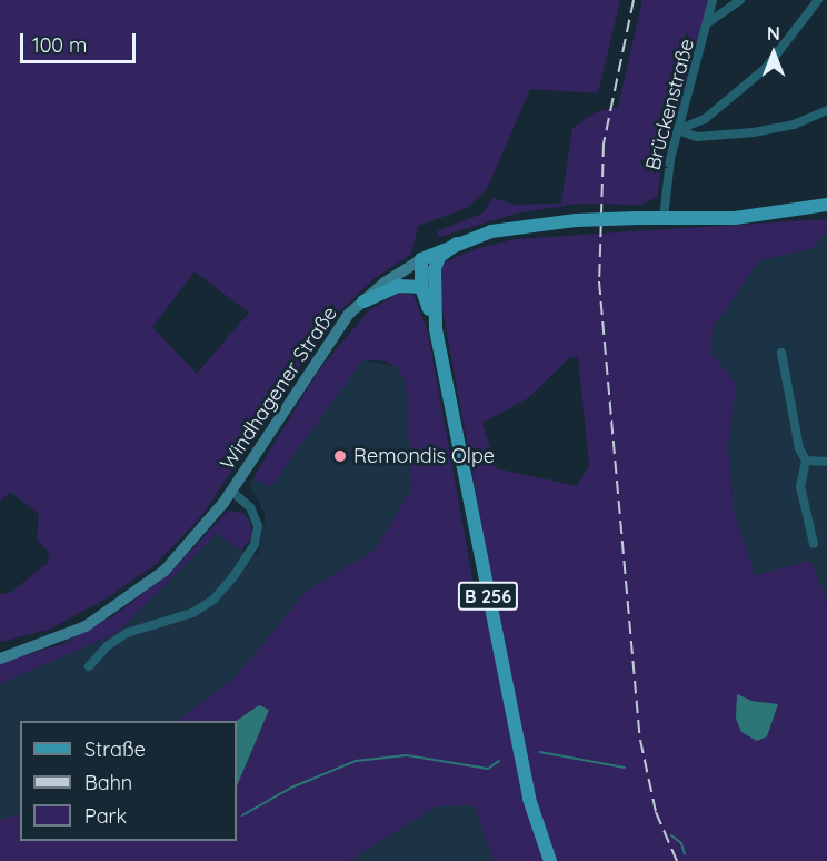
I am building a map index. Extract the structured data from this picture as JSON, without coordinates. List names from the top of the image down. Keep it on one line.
{"streets":{"main road":["Windhagener Straße","B 256"],"street":["Brückenstraße"]},"crossings":[["Windhagener Straße","B 256"]],"places":["Remondis Olpe"],"legend":["Straße","Bahn","Park"],"scale_bar":"100 m","north":"top"}
